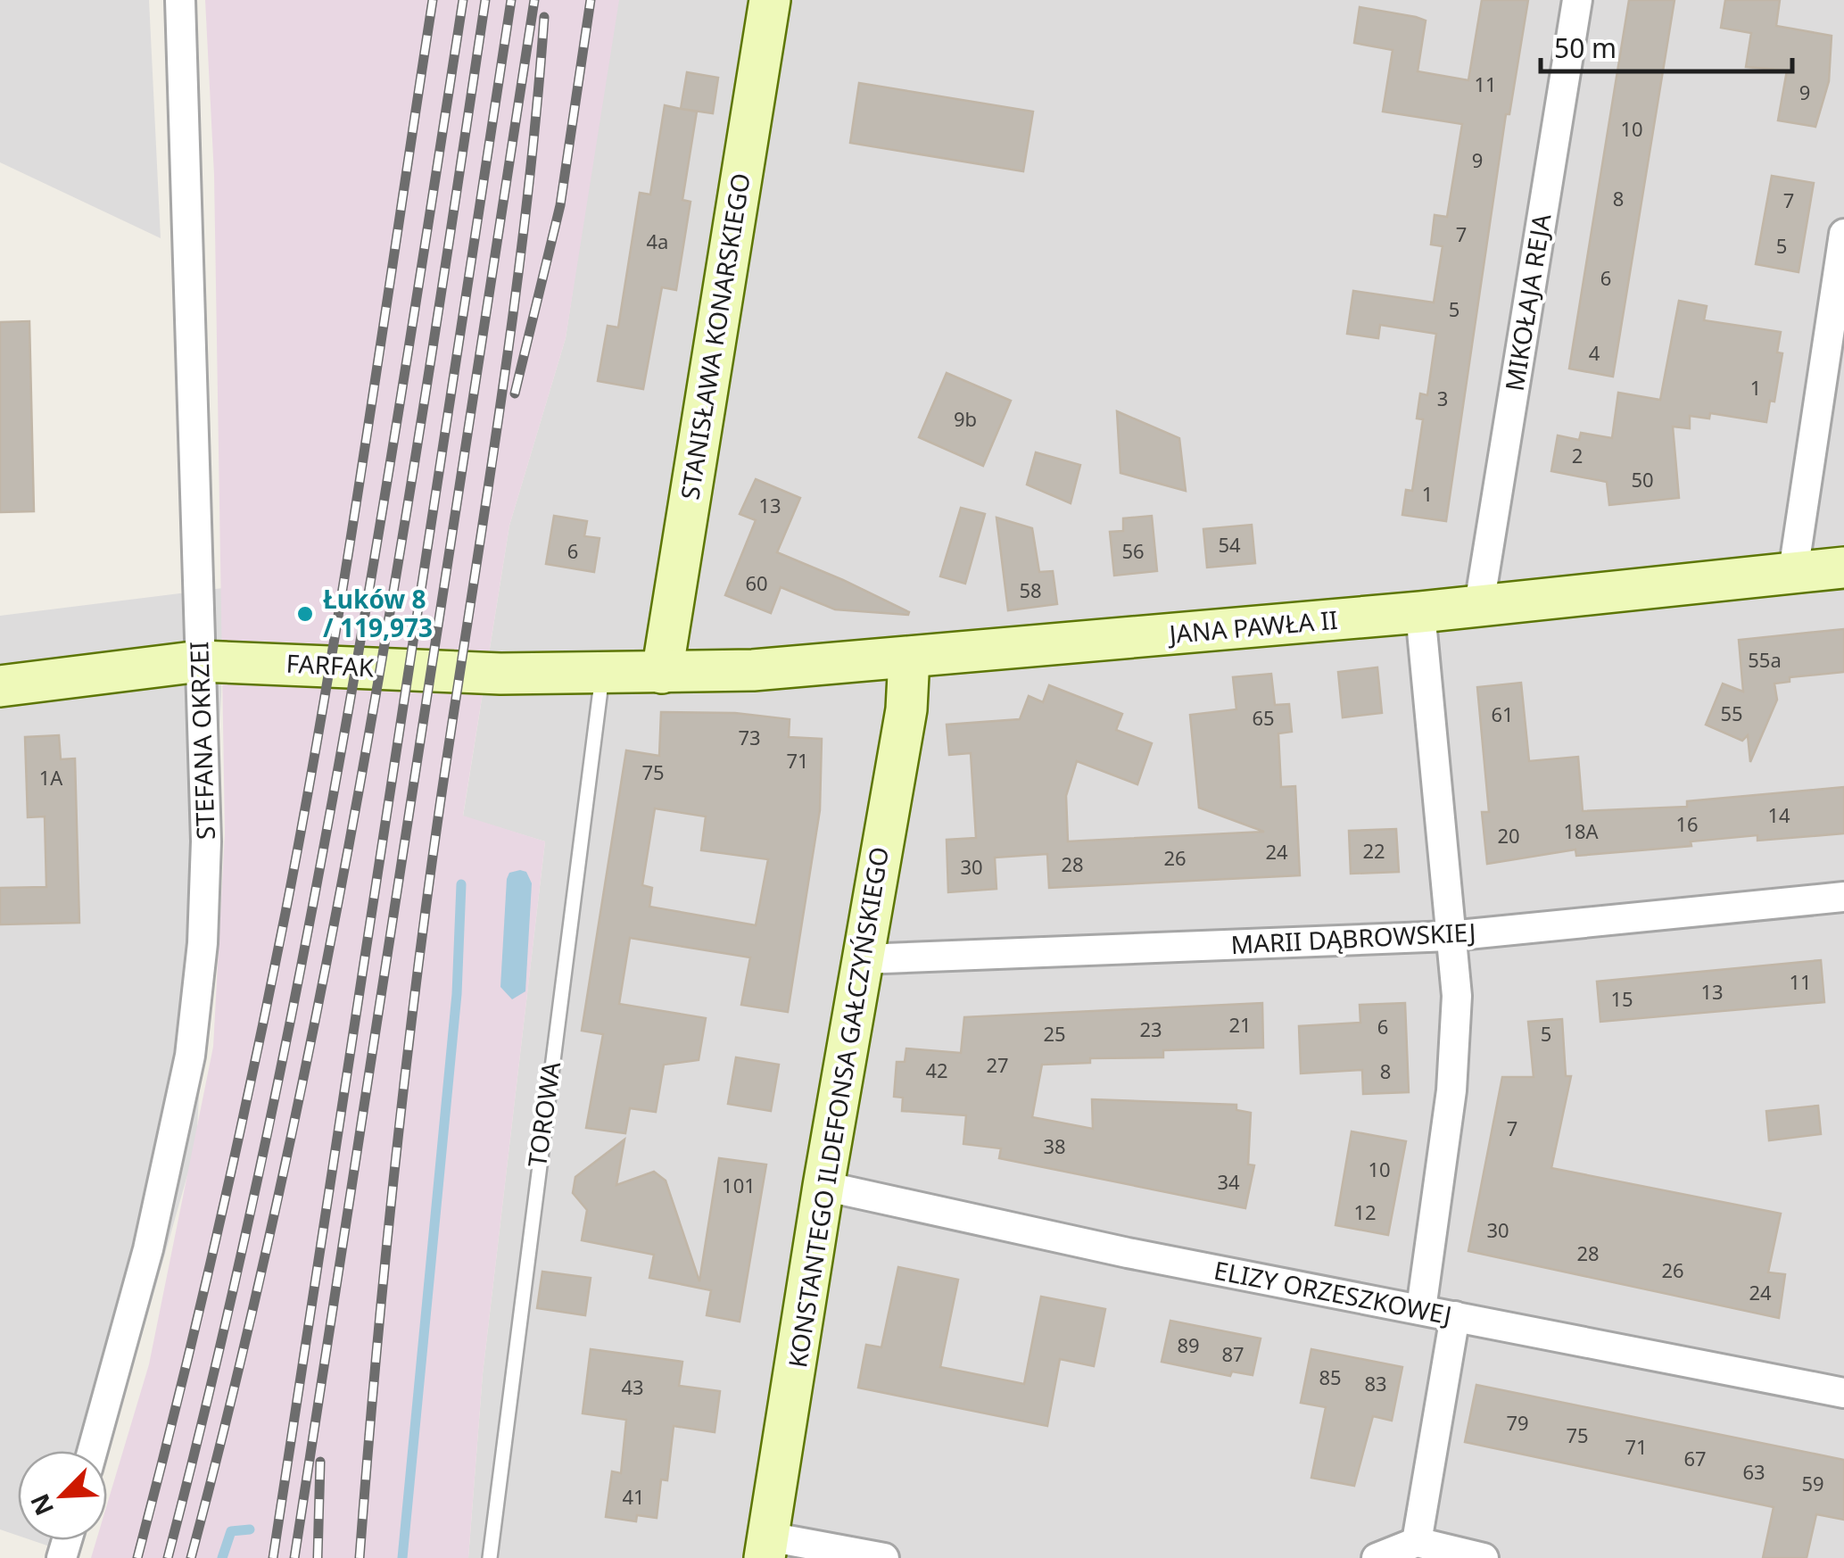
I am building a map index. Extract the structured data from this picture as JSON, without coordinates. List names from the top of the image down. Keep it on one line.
{"streets":{"street":["MIKOŁAJA REJA","STANISŁAWA KONARSKIEGO","JANA PAWŁA II","FARFAK","STEFANA OKRZEI","MARII DĄBROWSKIEJ","KONSTANTEGO ILDEFONSA GAŁCZYŃSKIEGO","ELIZY ORZESZKOWEJ"],"lane":["TOROWA"]},"crossings":[["MIKOŁAJA REJA","JANA PAWŁA II"],["STANISŁAWA KONARSKIEGO","JANA PAWŁA II"],["STANISŁAWA KONARSKIEGO","FARFAK"],["JANA PAWŁA II","FARFAK"],["JANA PAWŁA II","KONSTANTEGO ILDEFONSA GAŁCZYŃSKIEGO"],["FARFAK","STEFANA OKRZEI"],["FARFAK","TOROWA"],["MARII DĄBROWSKIEJ","KONSTANTEGO ILDEFONSA GAŁCZYŃSKIEGO"],["KONSTANTEGO ILDEFONSA GAŁCZYŃSKIEGO","ELIZY ORZESZKOWEJ"]],"places":["Łuków 8 / 119,973"],"house_numbers":["11","9","10","9","8","7","7","4a","5","6","5","4","1","3","9b","2","50","1","13","54","6","56","60","58","55a","55","61","65","73","71","75","1A","14","16","18A","20","22","24","26","28","30","11","13","15","21","6","23","25","5","27","42","8","7","38","10","34","101","12","30","28","26","24","89","87","85","83","43","79","75","71","67","63","59","41"],"scale_bar":"50 m","north":"bottom left"}
